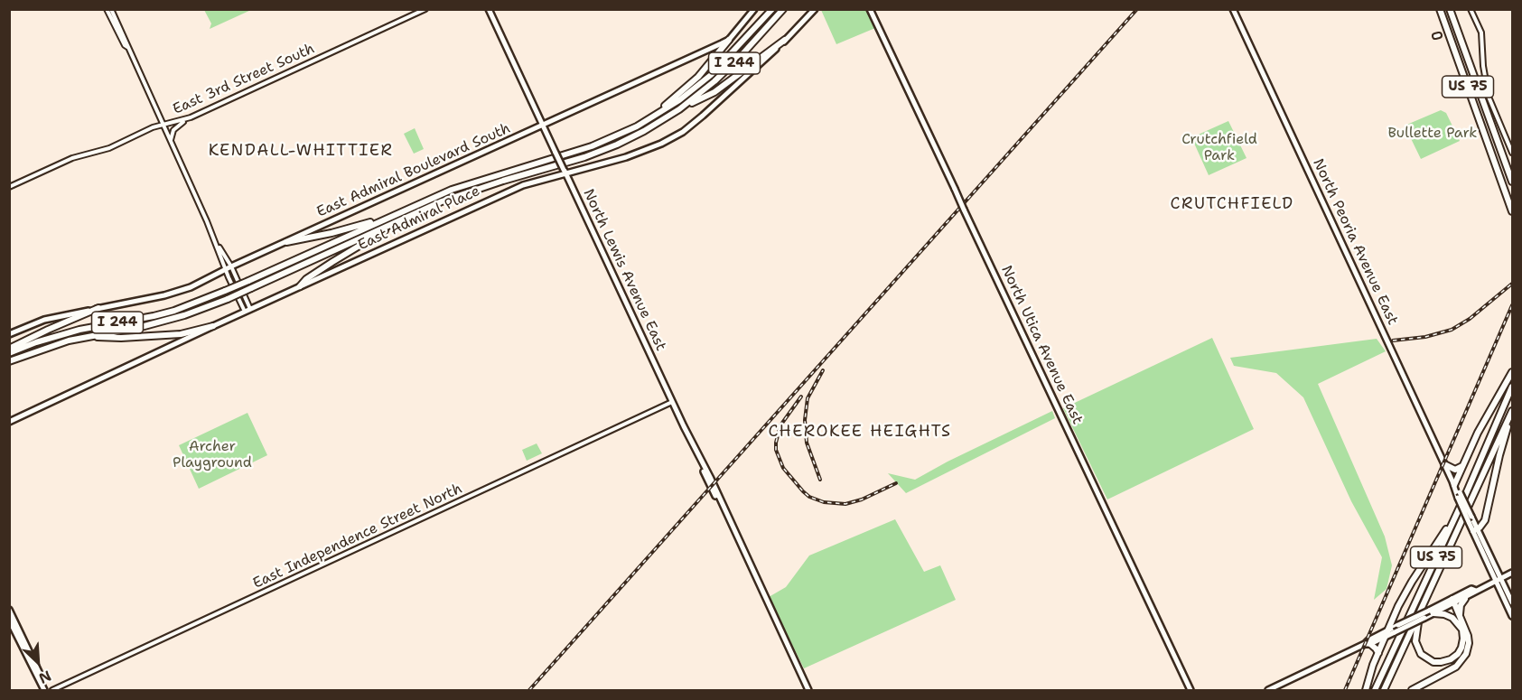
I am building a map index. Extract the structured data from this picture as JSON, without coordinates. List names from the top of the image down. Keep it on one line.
{"streets":{"highway":["I 244","US 75"],"main road":["East Admiral Boulevard South","East Admiral Place","North Peoria Avenue East","North Lewis Avenue East","North Utica Avenue East"],"street":["East 3rd Street South","East Independence Street North"]},"crossings":[["East Admiral Boulevard South","North Lewis Avenue East"],["East Admiral Place","North Lewis Avenue East"],["North Lewis Avenue East","East Independence Street North"]],"districts":["KENDALL-WHITTIER","CRUTCHFIELD","CHEROKEE HEIGHTS"],"parks":["Bullette Park","Crutchfield Park","Archer Playground"],"north":"bottom right"}
